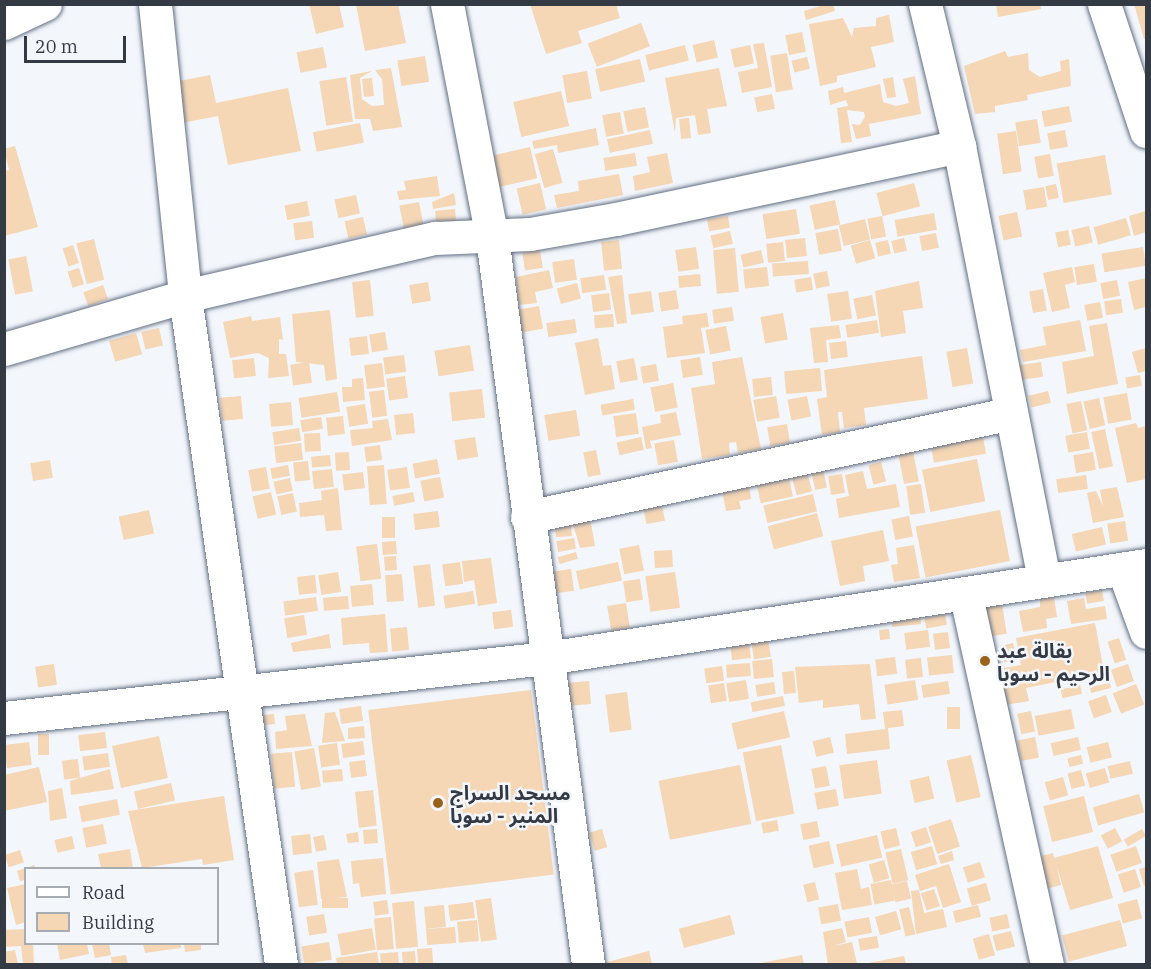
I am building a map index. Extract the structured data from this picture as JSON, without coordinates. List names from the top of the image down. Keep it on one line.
{"places":["بقالة عبد الرحيم - سوبا","مسجد السراج المنير - سوبا"],"legend":["Road","Building"],"scale_bar":"20 m"}
